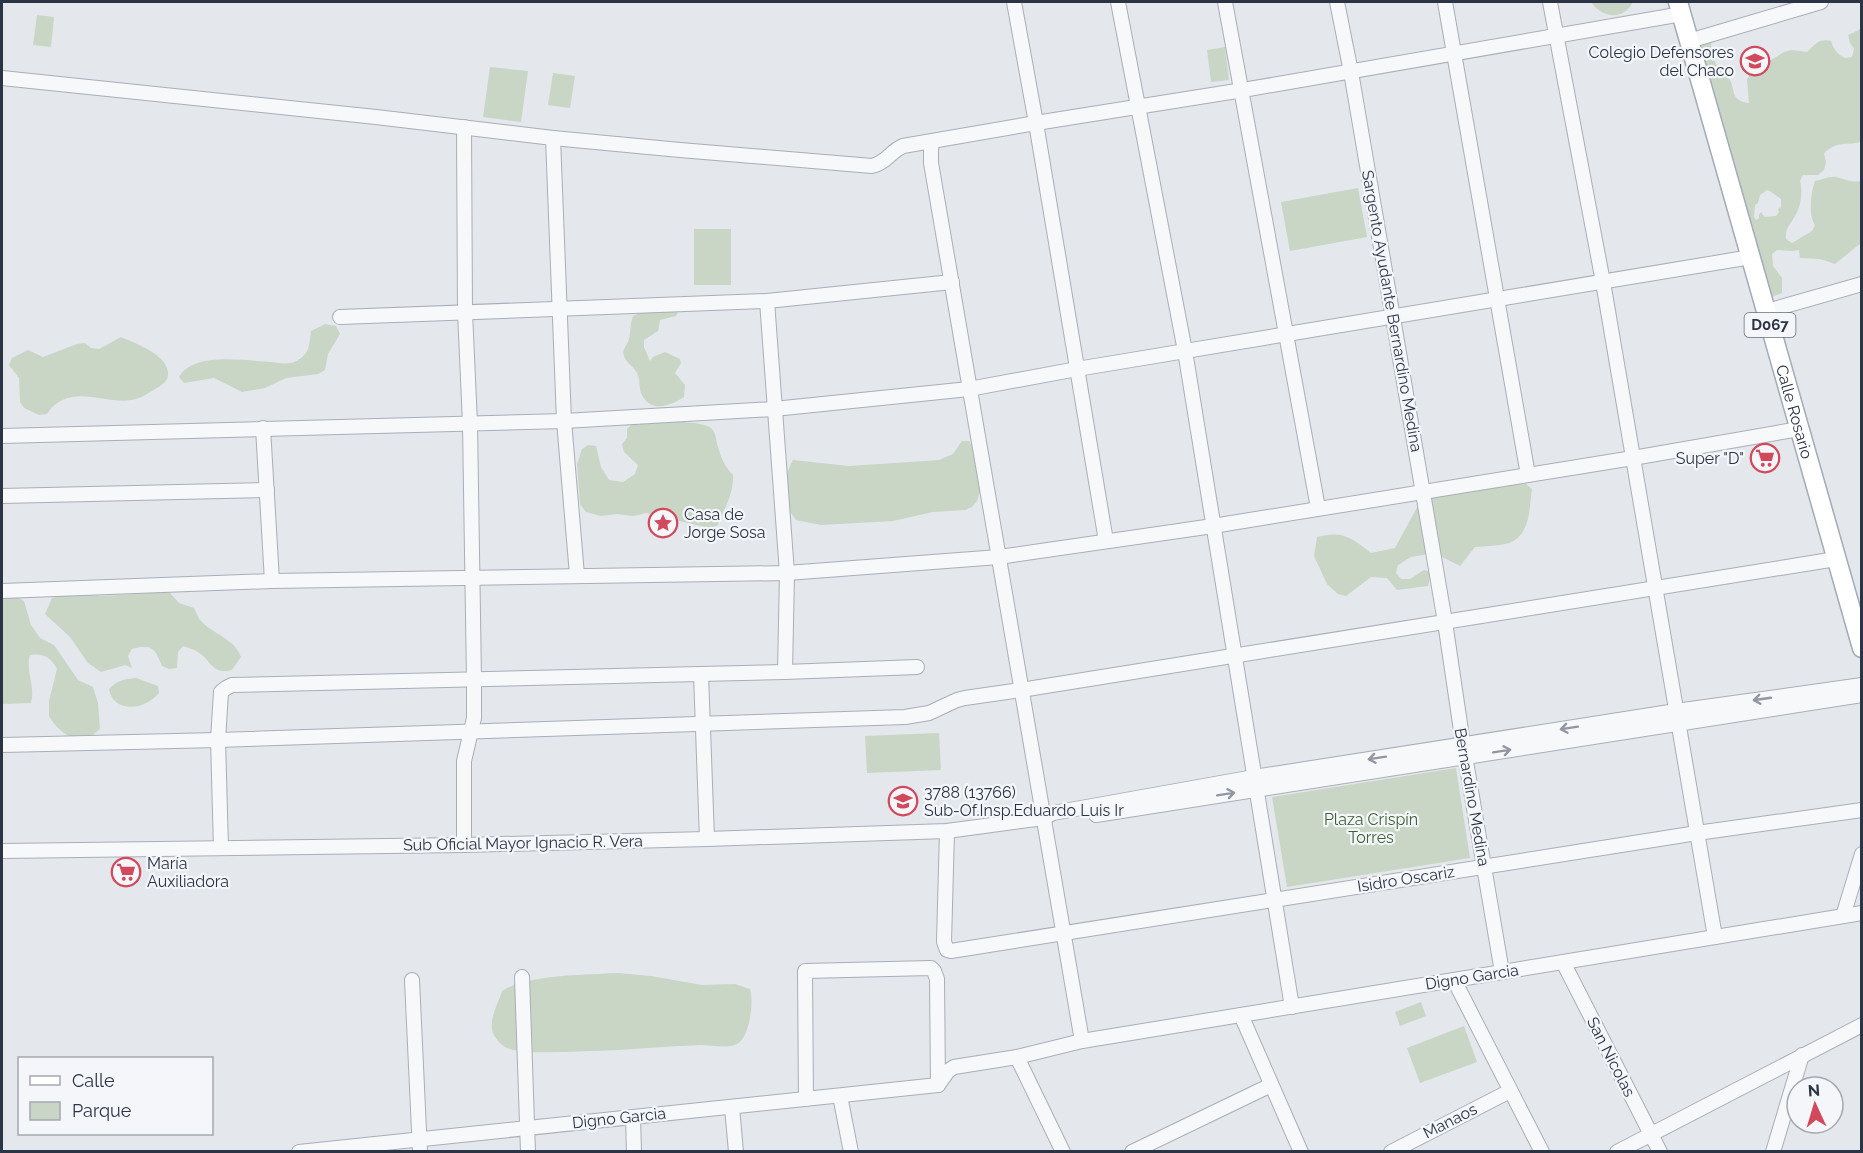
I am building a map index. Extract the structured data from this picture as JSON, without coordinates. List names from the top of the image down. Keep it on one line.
{"streets":{"main road":["D067","Calle Rosario"],"street":["Sargento Ayudante Bernardino Medina","Bernardino Medina","Sub Oficial Mayor Ignacio R. Vera","Isidro Oscariz","Digno Garcia","San Nicolas","Manaos"]},"crossings":[["Sargento Ayudante Bernardino Medina","Bernardino Medina"],["Bernardino Medina","Sub Oficial Mayor Ignacio R. Vera"],["Bernardino Medina","Isidro Oscariz"],["Bernardino Medina","Digno Garcia"],["Sub Oficial Mayor Ignacio R. Vera","Isidro Oscariz"],["Digno Garcia","San Nicolas"]],"parks":["Plaza Crispín Torres"],"places":{"school or university":["Colegio Defensores del Chaco","3788 (13766) Sub-Of.Insp.Eduardo Luis Ir"],"supermarket":["Super \"D\"","María Auxiliadora"],"place":["Casa de Jorge Sosa"]},"legend":["Calle","Parque"],"north":"top"}
